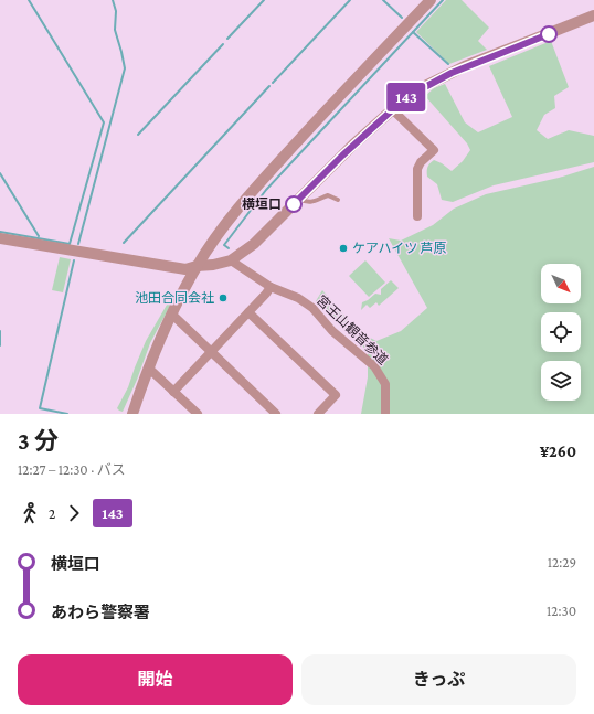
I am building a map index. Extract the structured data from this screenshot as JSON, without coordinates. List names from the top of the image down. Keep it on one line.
{"streets":{"street":["宮王山観音参道"]},"places":["横垣口","ケアハイツ 芦原","池田合同会社"],"lines":["bus line 143"],"north":"bottom right","page":{"on_map":"143","heading":["3 分","12:27 – 12:30 · バス","¥260"],"legs":["2","143"],"list":[{"name":"横垣口","value":"12:29"},{"name":"あわら警察署","value":"12:30"}],"buttons":["開始","きっぷ"]}}
